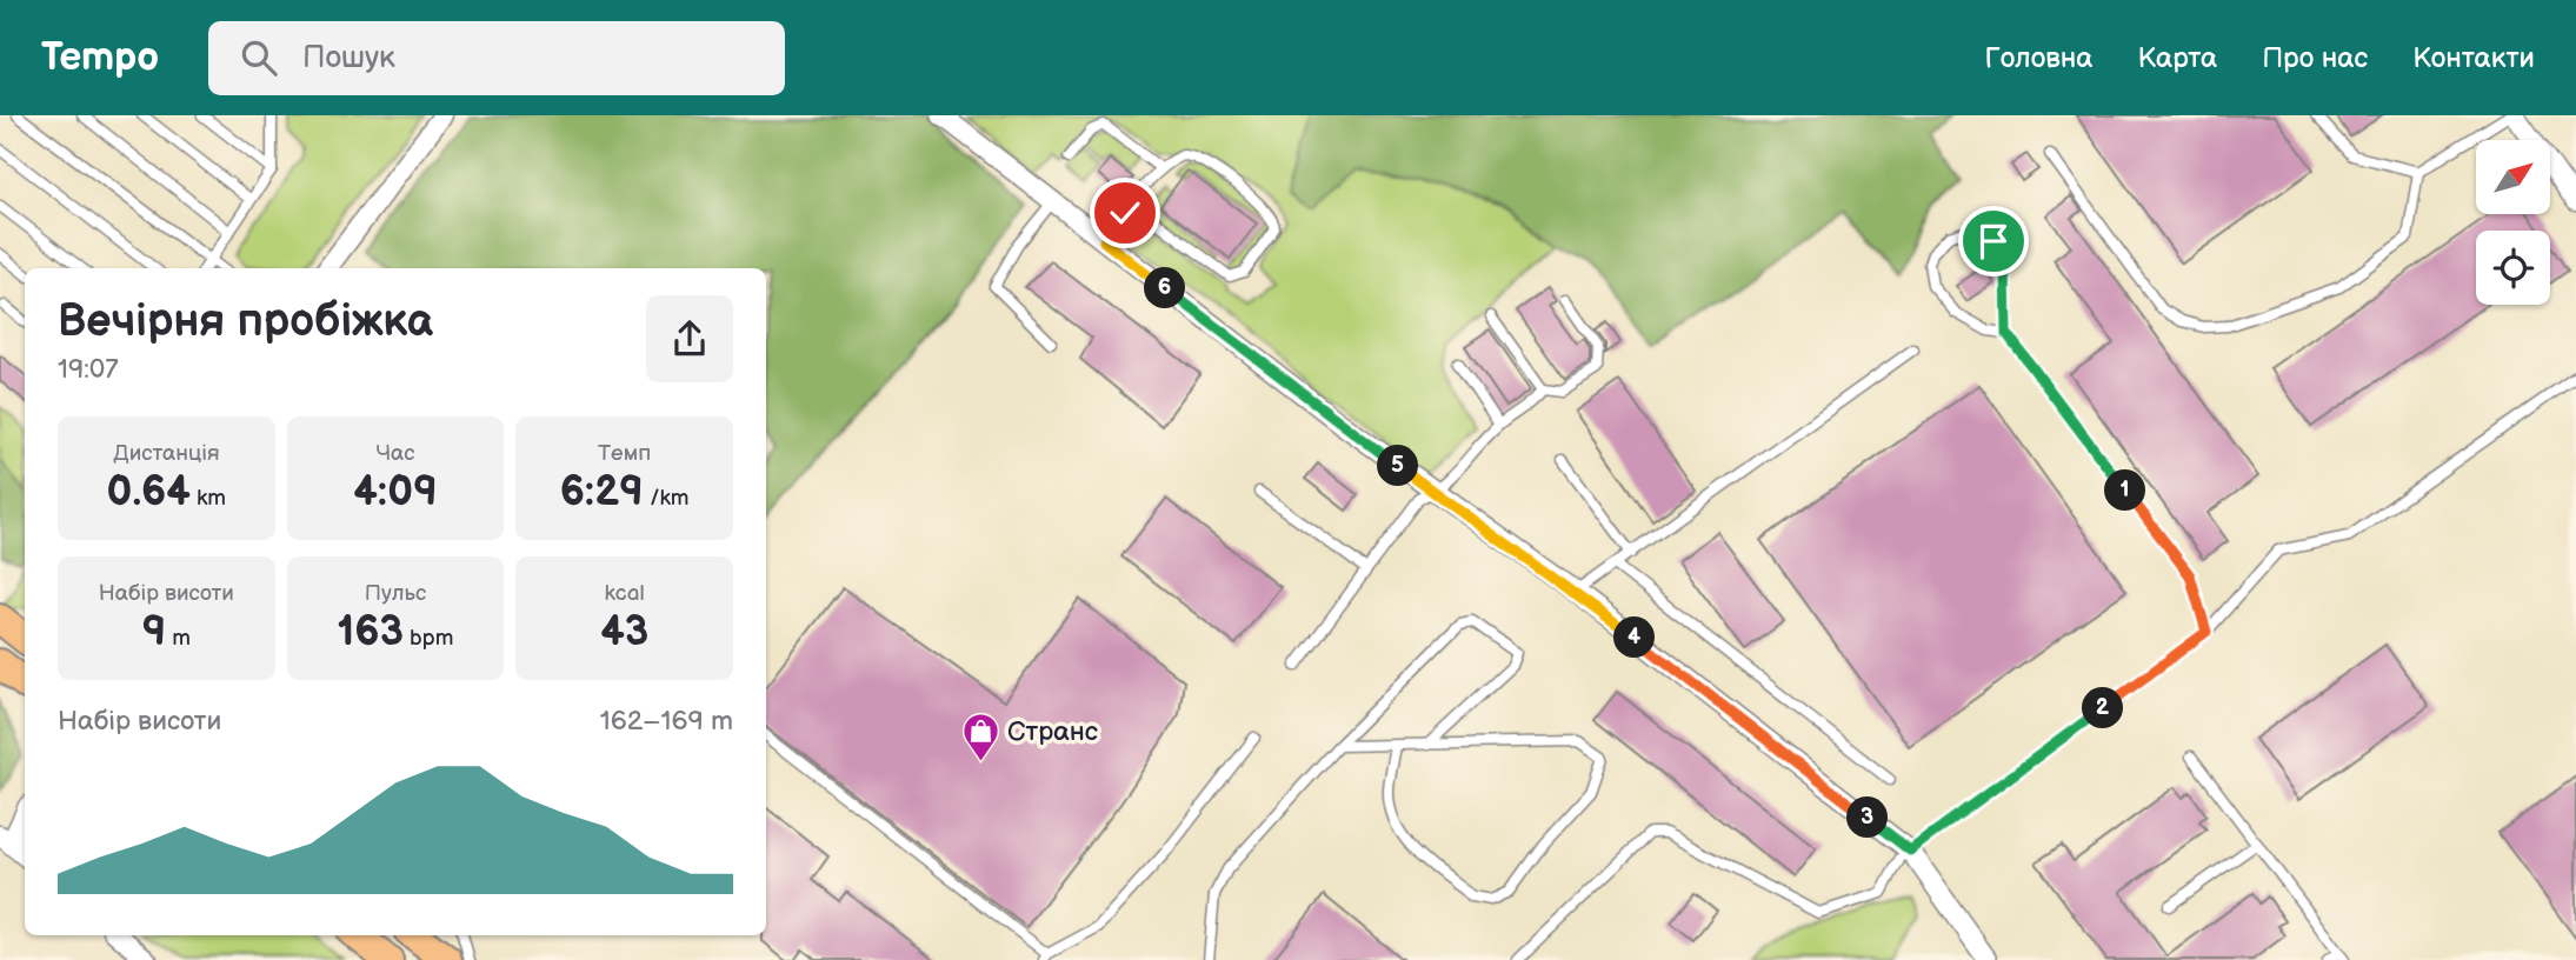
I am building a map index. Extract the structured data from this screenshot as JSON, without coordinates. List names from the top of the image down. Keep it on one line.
{"places":{"shop":["Странс"]},"north":"top right","page":{"header":"Tempo","search":"Пошук","nav":["Головна","Карта","Про нас","Контакти"],"pins":["6","5","1","4","2","3"],"heading":["Вечірня пробіжка","19:07"],"stats":[["Дистанція","0.64 km"],["Час","4:09"],["Темп","6:29 /km"],["Набір висоти","9 m"],["Пульс","163 bpm"],["kcal","43"]],"chart":["Набір висоти","162–169 m"]}}
